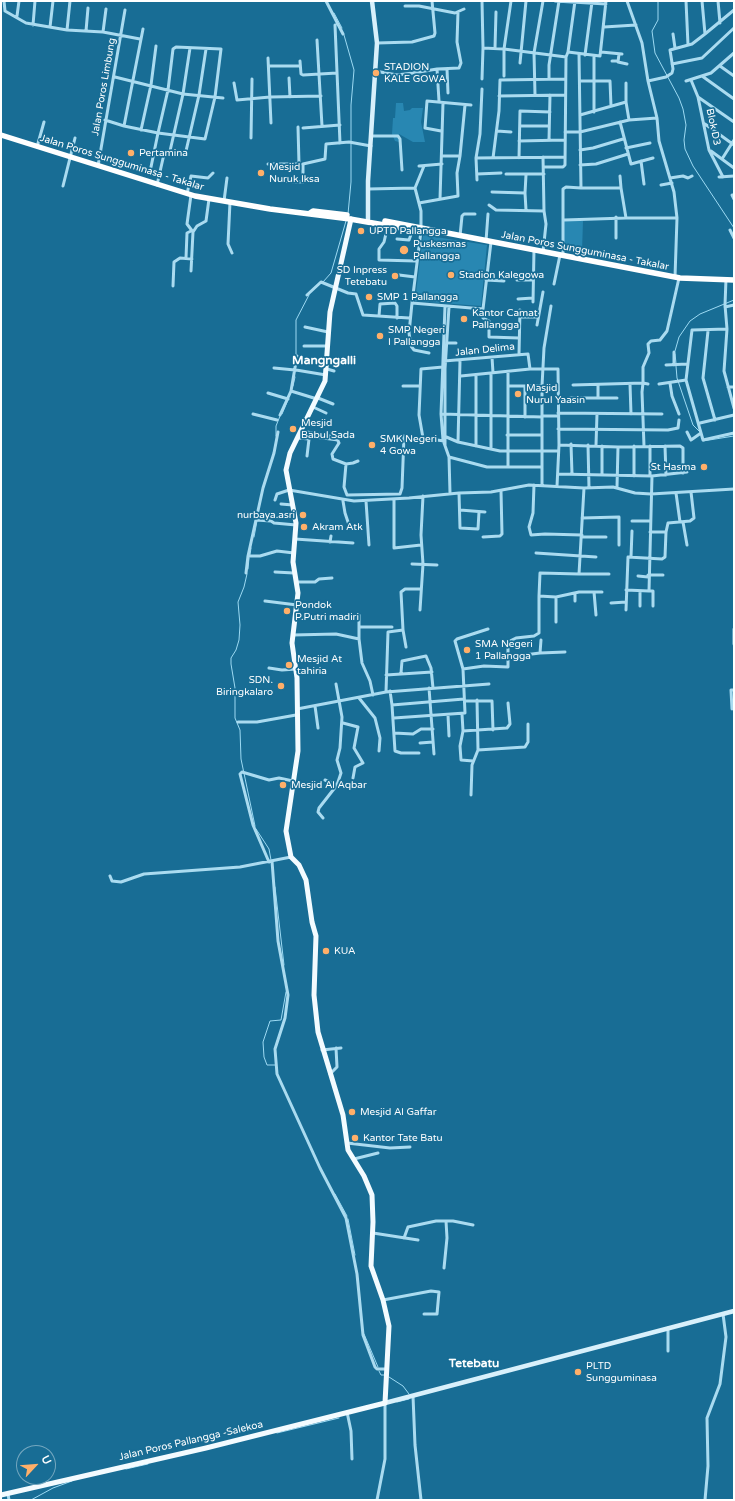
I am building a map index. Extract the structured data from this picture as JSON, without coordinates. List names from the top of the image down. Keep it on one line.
{"streets":{"highway":["Jalan Poros Sungguminasa - Takalar"],"main road":["Jalan Poros Pallangga -Salekoa"],"street":["Jalan Poros Limbung","Blok D3","Jalan Delima"]},"crossings":[["Jalan Poros Limbung","Jalan Poros Sungguminasa - Takalar"]],"districts":["Mangngalli","Tetebatu"],"places":["STADION KALE GOWA","Pertamina","Mesjid Nuruk Iksa","UPTD Pallangga","Puskesmas Pallangga","Stadion Kalegowa","SD Inpress Tetebatu","SMP 1 Pallangga","Kantor Camat Pallangga","SMP Negeri I Pallangga","Masjid Nurul Yaasin","Mesjid Babul Sada","SMK Negeri 4 Gowa","St Hasma","nurbaya.asri","Akram Atk","Pondok P.Putri madiri","SMA Negeri 1 Pallangga","Mesjid At tahiria","SDN. Biringkalaro","Mesjid Al Aqbar","KUA","Mesjid Al Gaffar","Kantor Tate Batu","PLTD Sungguminasa"],"north":"top right"}
